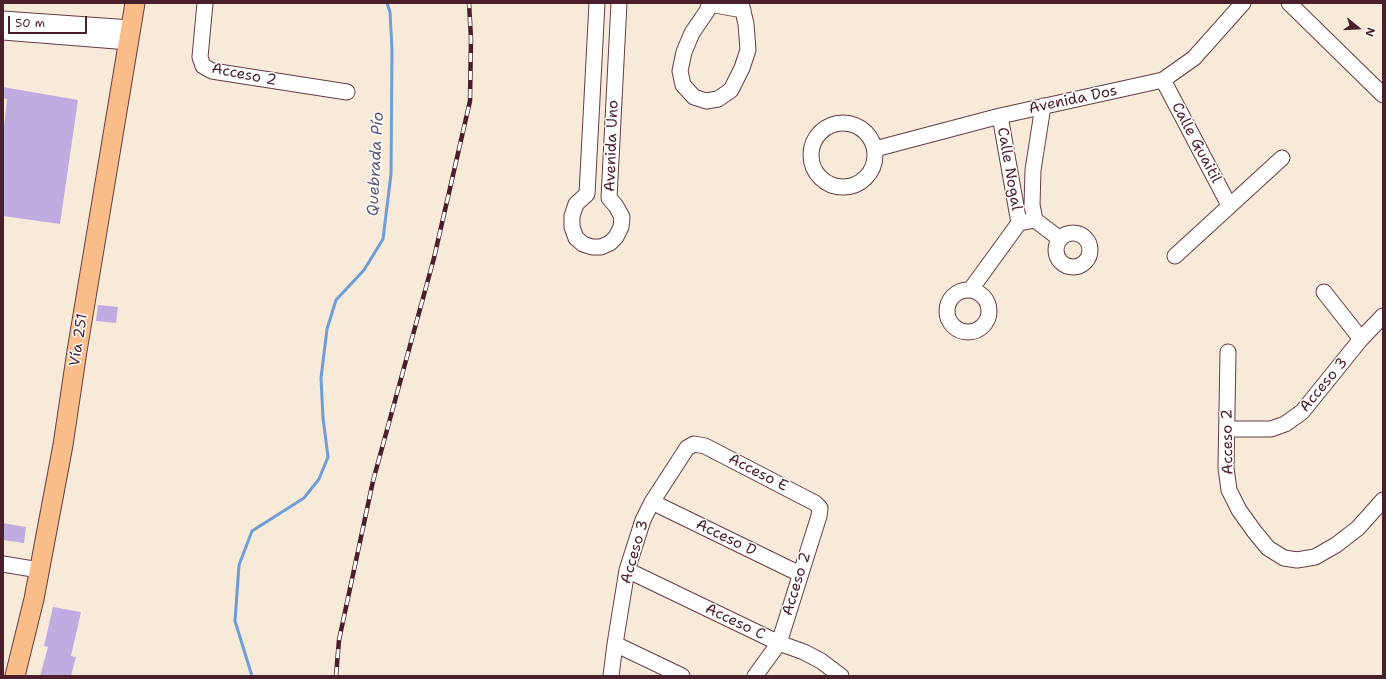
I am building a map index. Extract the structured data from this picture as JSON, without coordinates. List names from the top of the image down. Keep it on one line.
{"streets":{"main road":["Vía 251"],"street":["Acceso 2","Avenida Dos","Calle Guaitil","Avenida Uno","Calle Nogal","Acceso 3","Acceso E","Acceso D","Acceso C"]},"crossings":[["Acceso 2","Acceso 3"],["Acceso 2","Acceso E"],["Acceso 2","Acceso D"],["Acceso 2","Acceso C"],["Avenida Dos","Calle Guaitil"],["Avenida Dos","Calle Nogal"],["Acceso 3","Acceso E"],["Acceso 3","Acceso D"],["Acceso 3","Acceso C"]],"water":["Quebrada Pío"],"scale_bar":"50 m","north":"right"}
